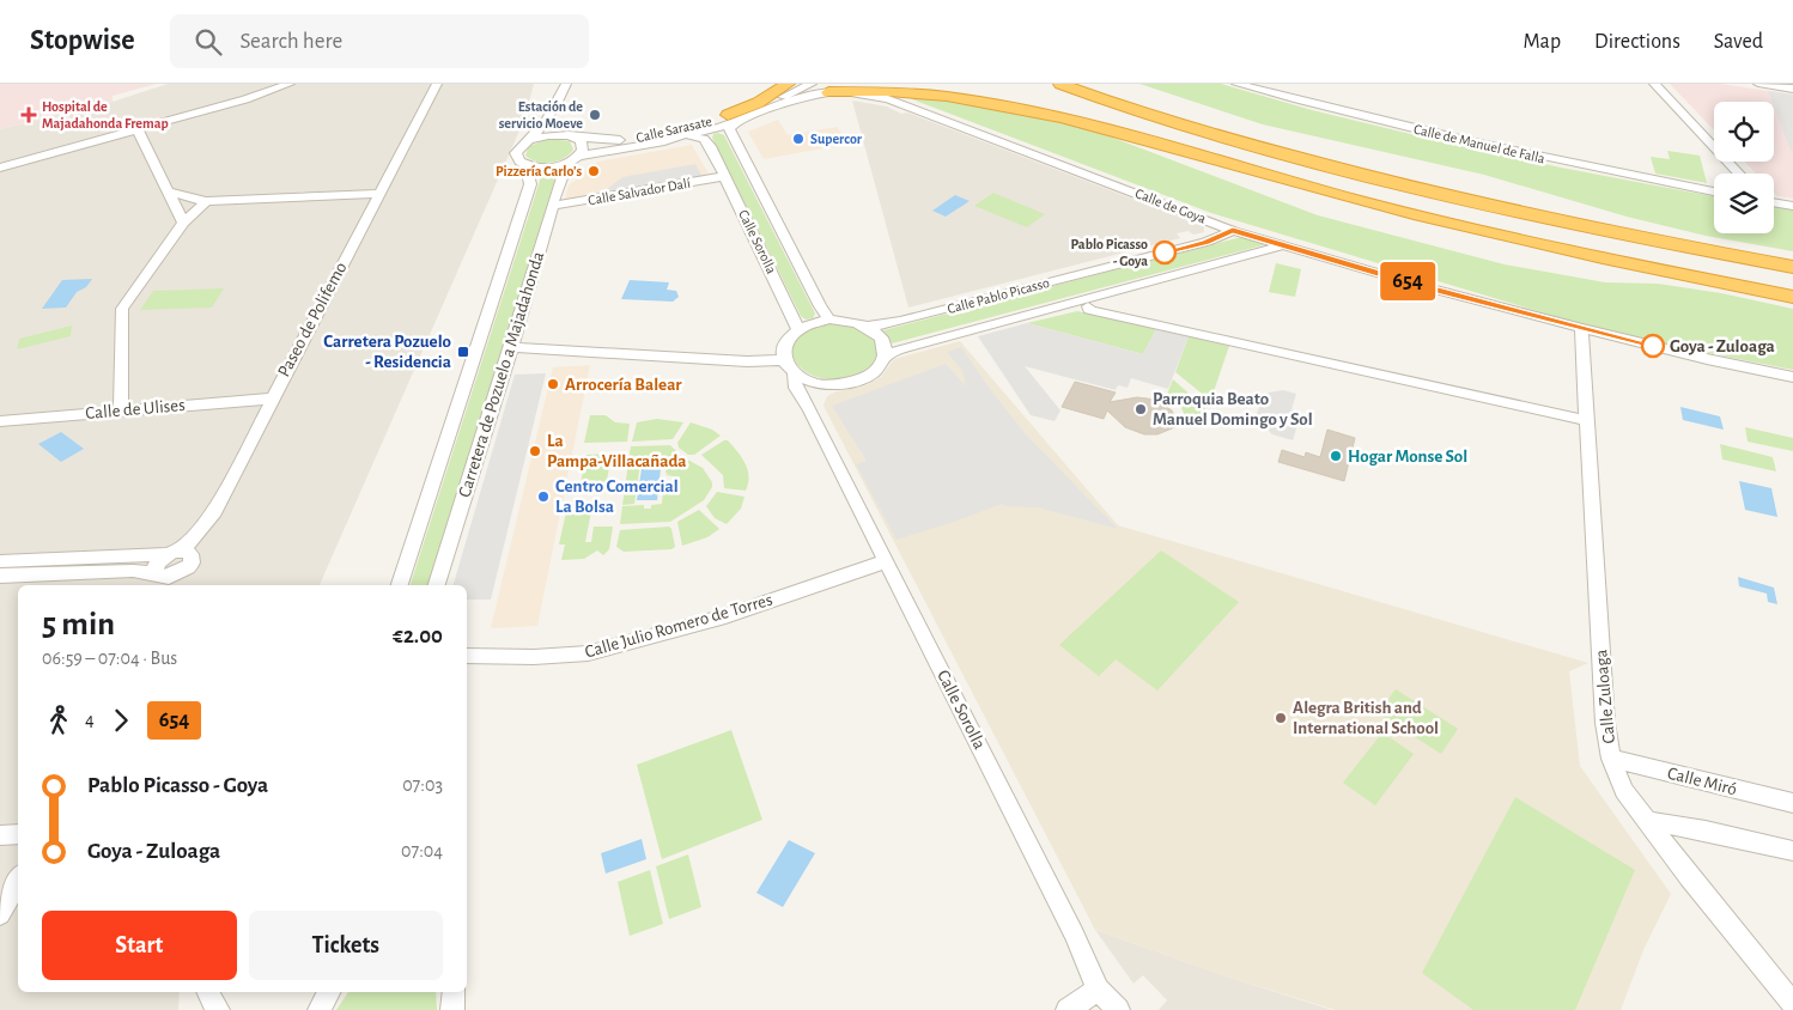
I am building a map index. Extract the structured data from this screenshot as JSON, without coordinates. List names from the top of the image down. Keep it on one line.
{"streets":{"street":["Calle Sarasate","Calle de Manuel de Falla","Calle Salvador Dalí","Calle de Goya","Calle Sorolla","Calle Pablo Picasso","Paseo de Polifemo","Carretera de Pozuelo a Majadahonda","Calle de Ulises","Calle Julio Romero de Torres","Calle Zuloaga","Calle Miró"]},"crossings":[["Calle Sarasate","Calle de Goya"],["Calle Sarasate","Calle Sorolla"],["Calle Sarasate","Carretera de Pozuelo a Majadahonda"],["Calle Salvador Dalí","Calle Sorolla"],["Calle Salvador Dalí","Carretera de Pozuelo a Majadahonda"],["Calle de Goya","Calle Sorolla"],["Calle de Goya","Calle Pablo Picasso"],["Calle de Goya","Calle Zuloaga"],["Calle Sorolla","Calle Pablo Picasso"],["Calle Sorolla","Calle Julio Romero de Torres"],["Paseo de Polifemo","Calle de Ulises"],["Calle Zuloaga","Calle Miró"]],"places":{"health":["Hospital de Majadahonda Fremap"],"other":["Estación de servicio Moeve","Supercor","Pizzería Carlo's","Pablo Picasso - Goya","Goya - Zuloaga","Arrocería Balear","Parroquia Beato Manuel Domingo y Sol","La Pampa-Villacañada","Hogar Monse Sol","Centro Comercial La Bolsa","Alegra British and International School"],"transit":["Carretera Pozuelo - Residencia"]},"lines":["bus line 654"],"page":{"header":"Stopwise","search":"Search here","nav":["Map","Directions","Saved"],"on_map":"654","heading":["5 min","06:59 – 07:04 · Bus","€2.00"],"legs":["4","654"],"list":[{"name":"Pablo Picasso - Goya","value":"07:03"},{"name":"Goya - Zuloaga","value":"07:04"}],"buttons":["Start","Tickets"]}}
